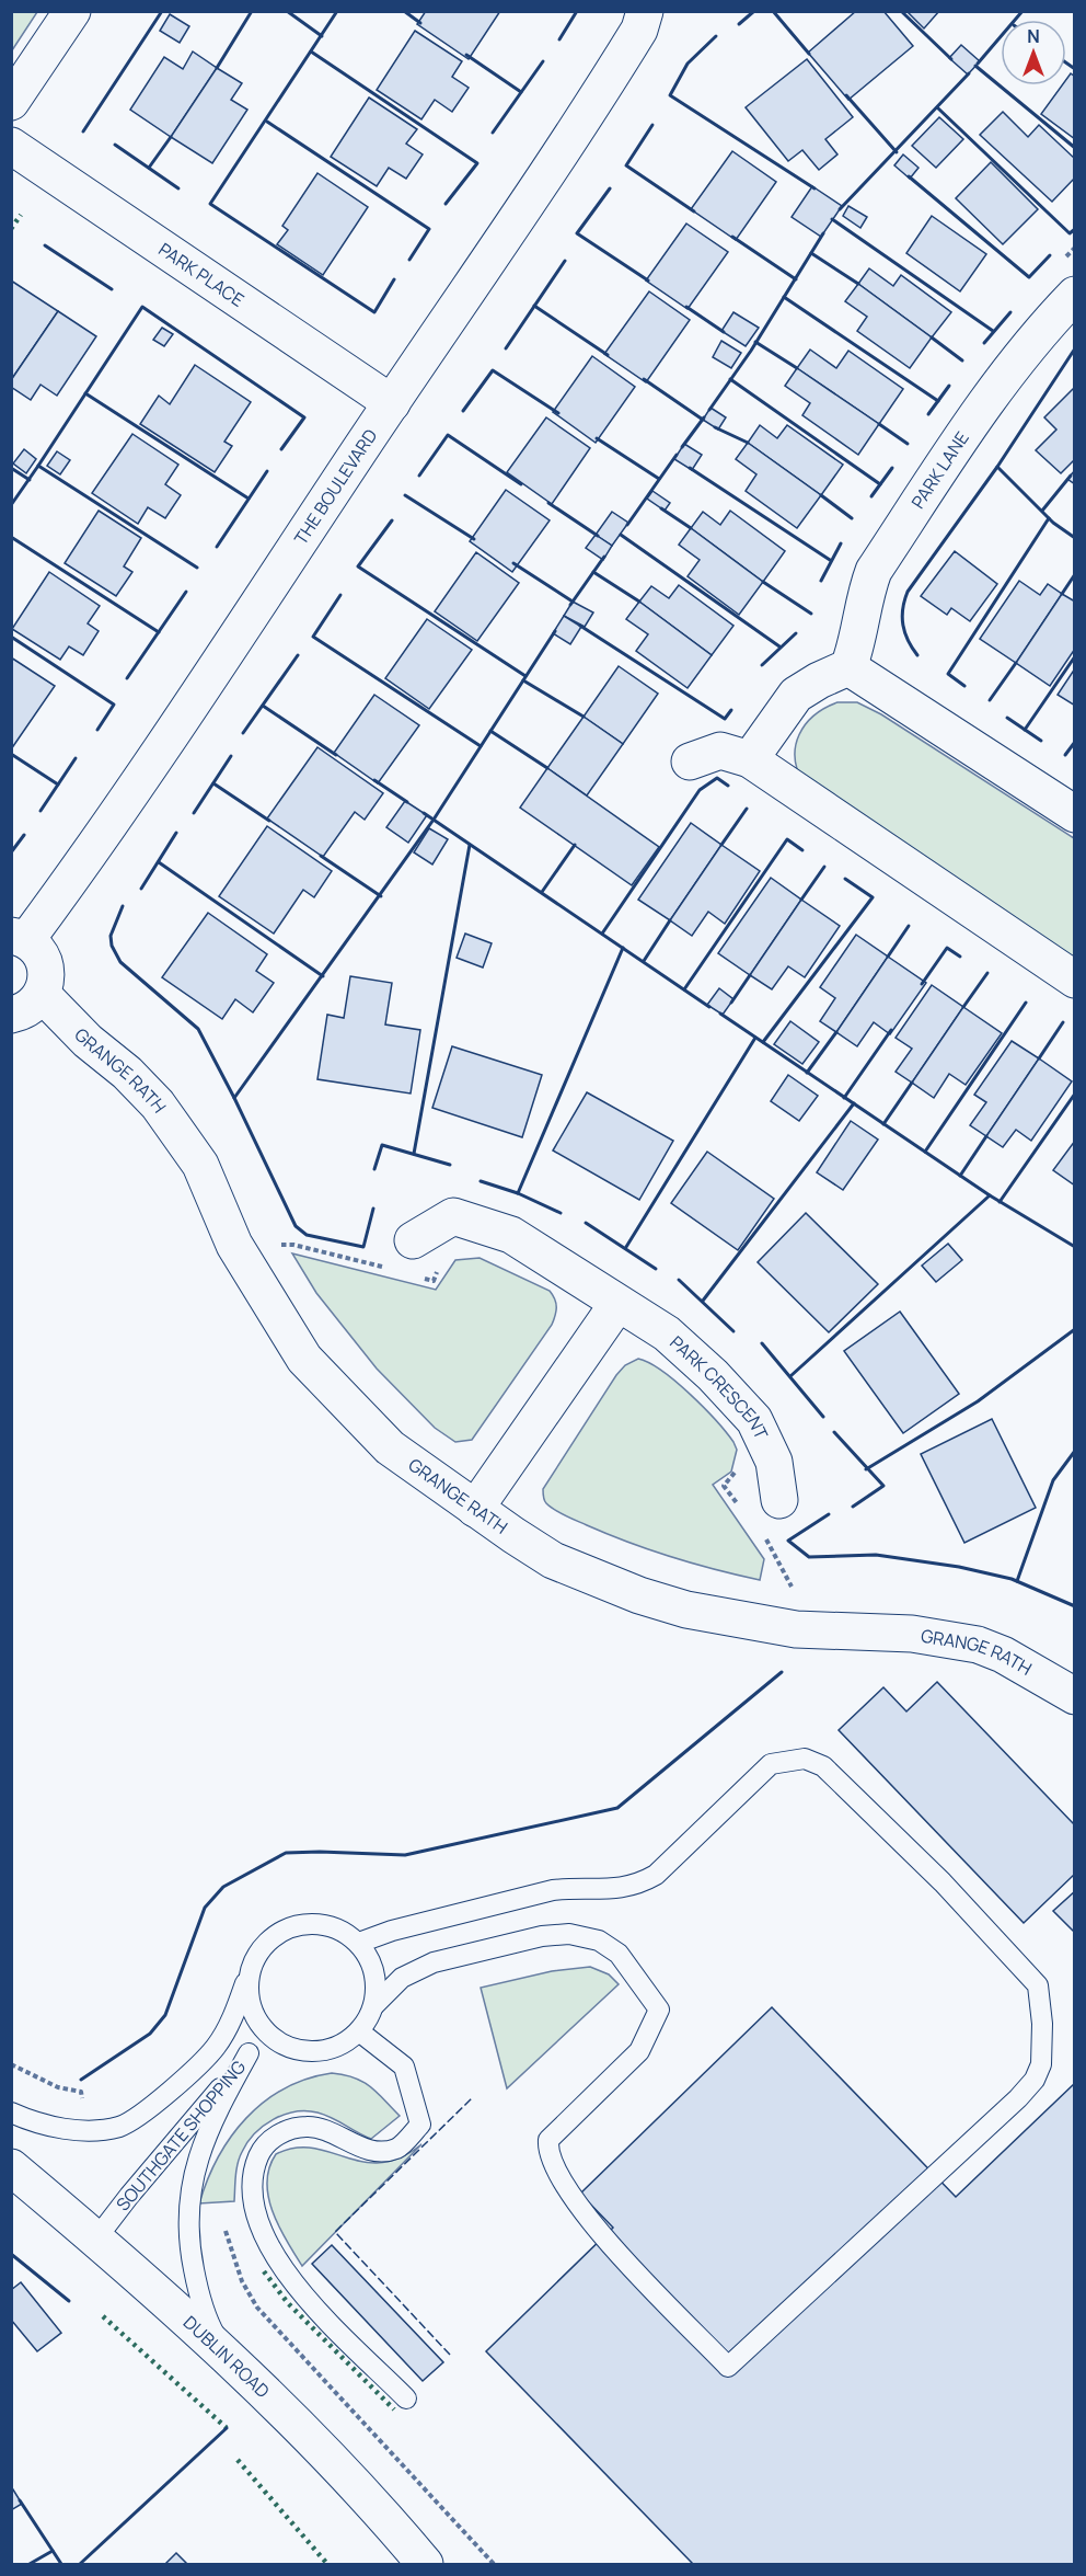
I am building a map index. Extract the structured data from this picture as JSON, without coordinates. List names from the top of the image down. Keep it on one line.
{"streets":{"street":["PARK PLACE","PARK LANE","THE BOULEVARD","GRANGE RATH","PARK CRESCENT","DUBLIN ROAD"],"lane":["SOUTHGATE SHOPPING"]},"crossings":[["PARK PLACE","THE BOULEVARD"],["SOUTHGATE SHOPPING","DUBLIN ROAD"]],"north":"top"}
